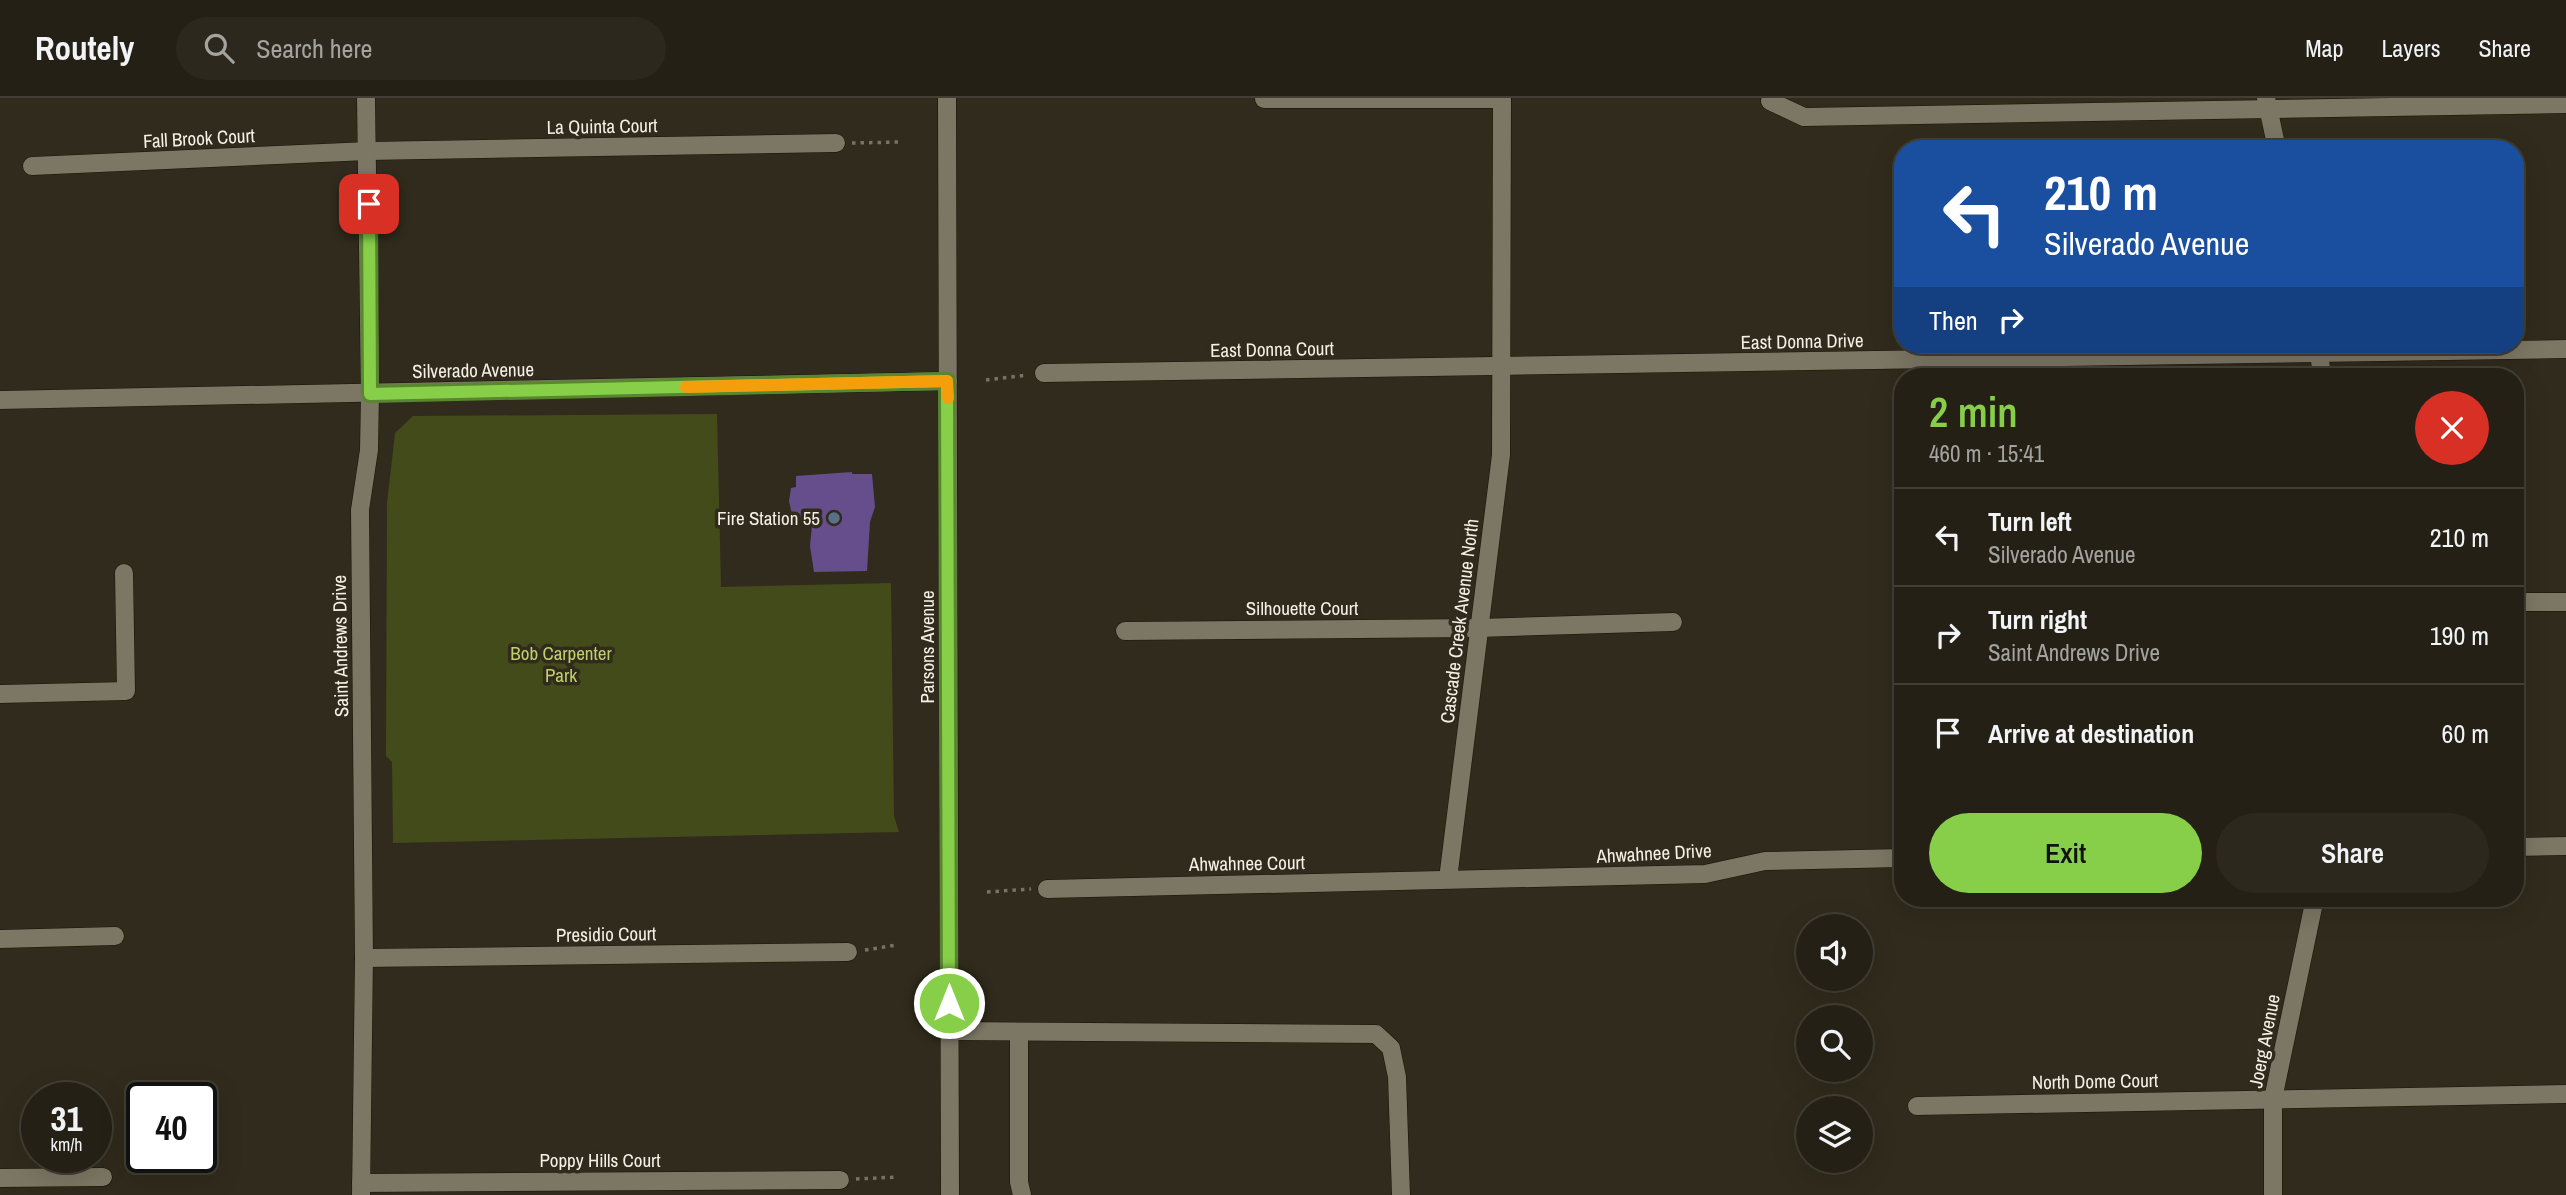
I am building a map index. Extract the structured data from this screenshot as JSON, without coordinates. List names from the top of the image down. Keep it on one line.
{"streets":{"street":["La Quinta Court","Fall Brook Court","East Donna Drive","East Donna Court","Silverado Avenue","Silhouette Court","Cascade Creek Avenue North","Saint Andrews Drive","Parsons Avenue","Ahwahnee Drive","Ahwahnee Court","Presidio Court","Joerg Avenue","North Dome Court","Poppy Hills Court"]},"crossings":[["La Quinta Court","Fall Brook Court"],["La Quinta Court","Saint Andrews Drive"],["Fall Brook Court","Saint Andrews Drive"],["East Donna Drive","East Donna Court"],["East Donna Drive","Cascade Creek Avenue North"],["East Donna Court","Cascade Creek Avenue North"],["Silverado Avenue","Saint Andrews Drive"],["Silverado Avenue","Parsons Avenue"],["Silhouette Court","Cascade Creek Avenue North"],["Cascade Creek Avenue North","Ahwahnee Drive"],["Cascade Creek Avenue North","Ahwahnee Court"],["Saint Andrews Drive","Presidio Court"],["Saint Andrews Drive","Poppy Hills Court"],["Ahwahnee Drive","Ahwahnee Court"],["Joerg Avenue","North Dome Court"]],"parks":["Bob Carpenter Park"],"places":["Fire Station 55"],"page":{"header":"Routely","search":"Search here","nav":["Map","Layers","Share"],"turn":["210 m","Silverado Avenue"],"then":"Then","heading":["2 min","460 m · 15:41"],"list":[{"name":"Turn left","note":"Silverado Avenue","value":"210 m"},{"name":"Turn right","note":"Saint Andrews Drive","value":"190 m"},{"name":"Arrive at destination","value":"60 m"}],"buttons":["Exit","Share"],"speed":"31 km/h","limit":"40"}}
